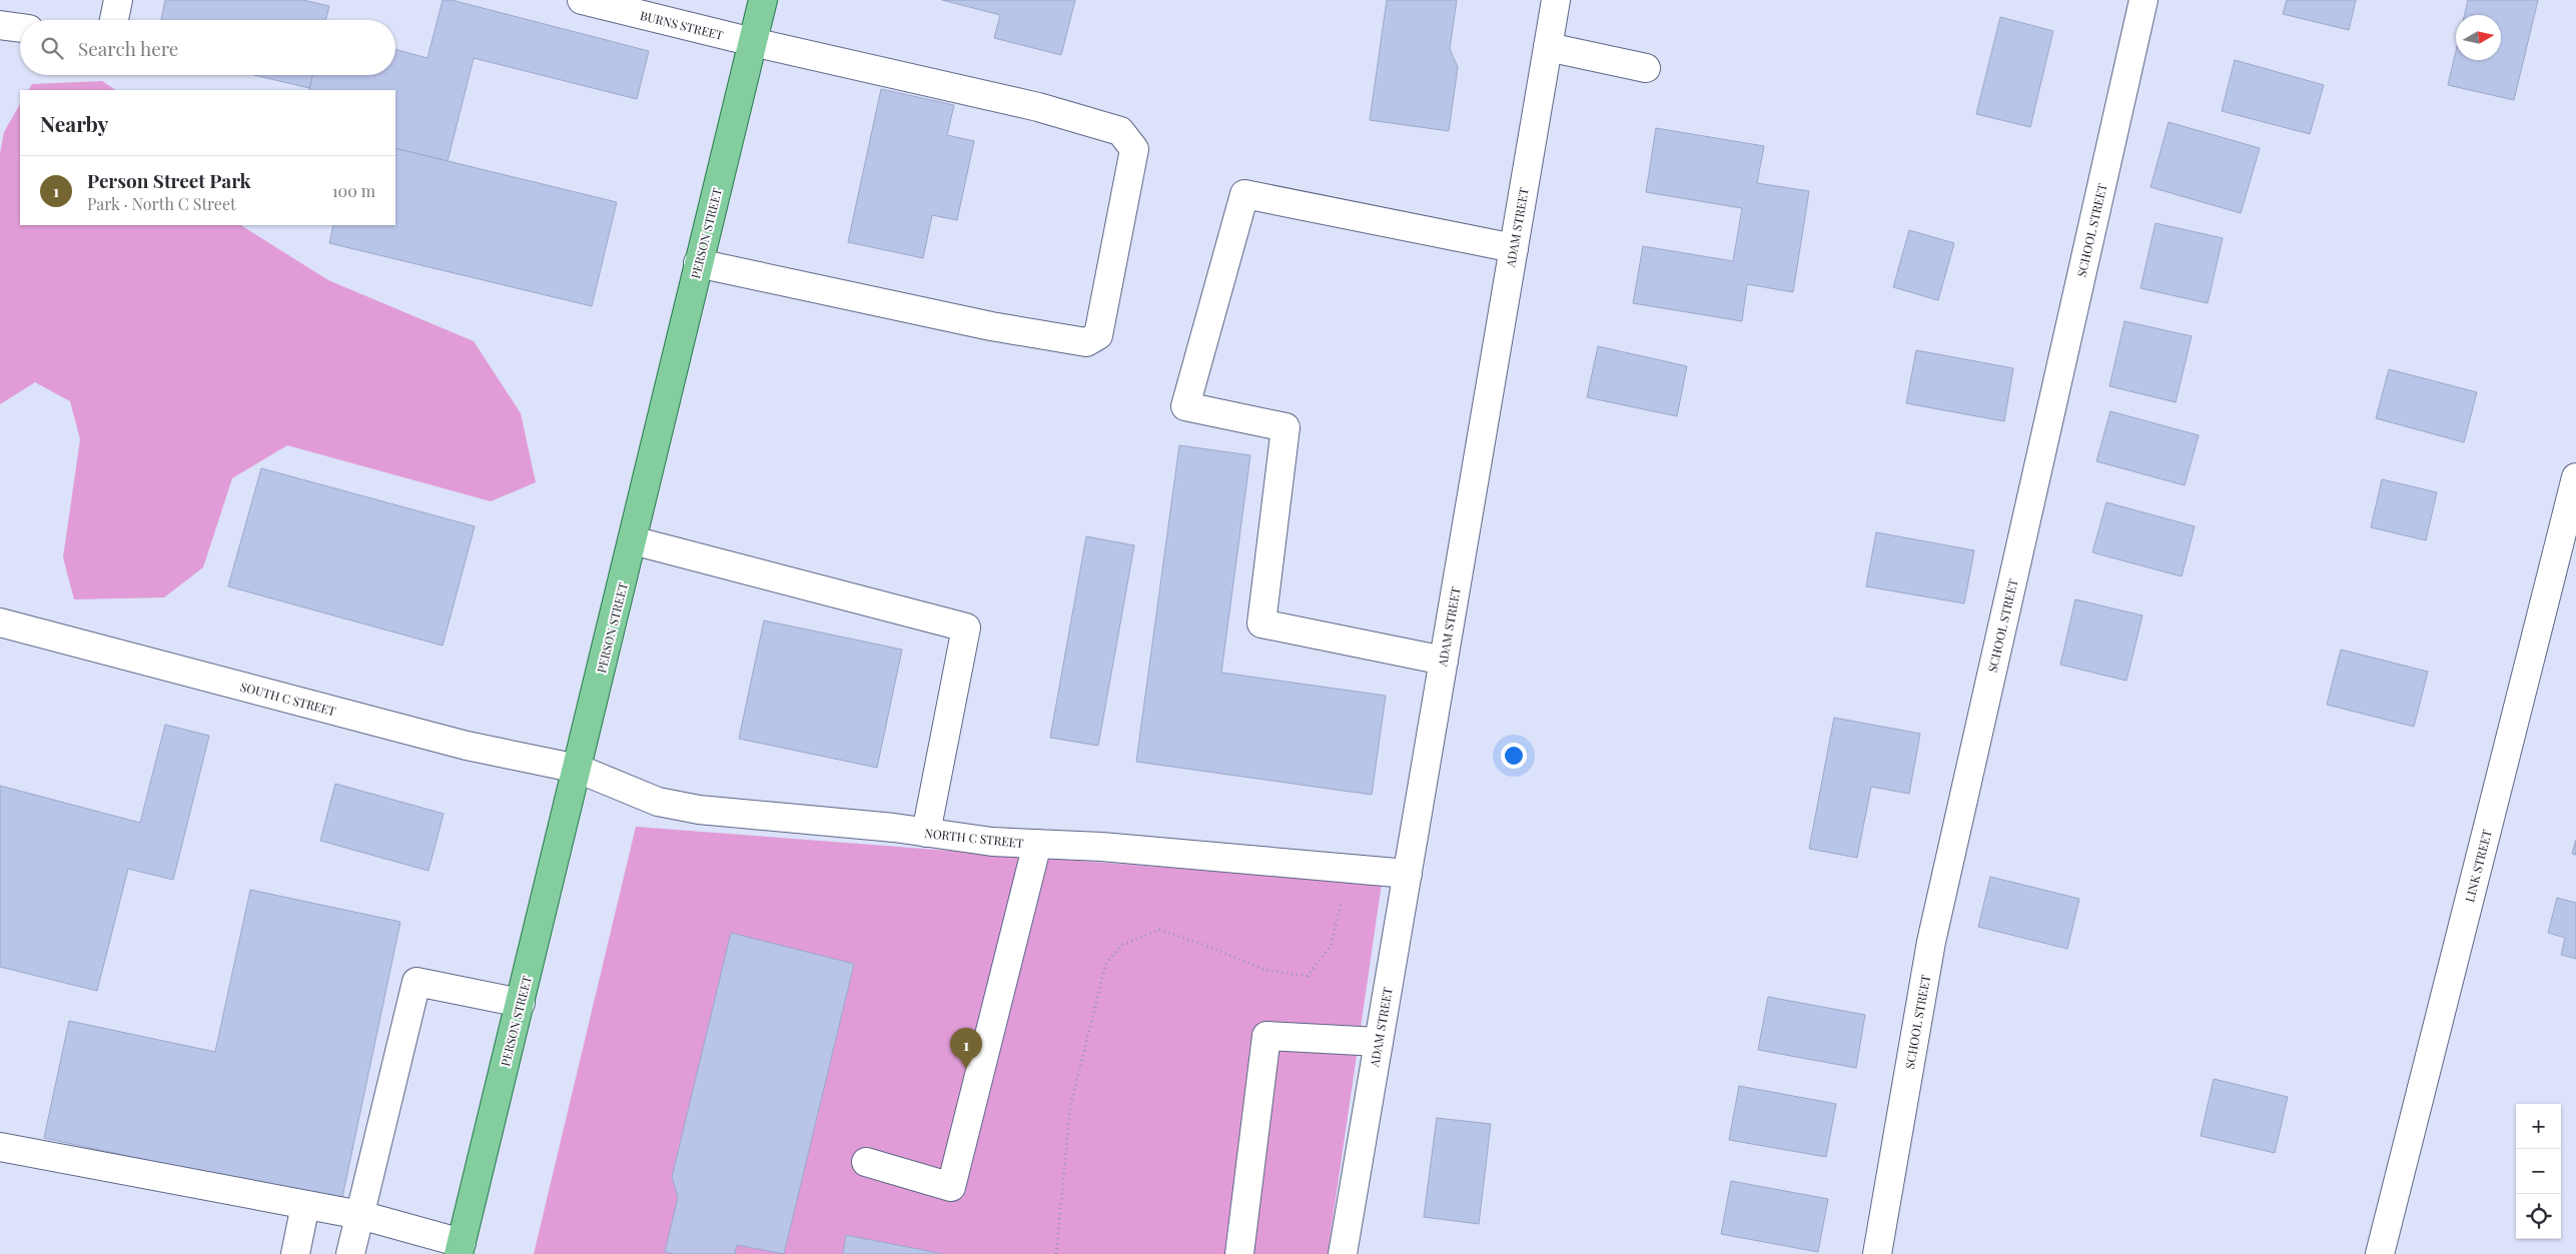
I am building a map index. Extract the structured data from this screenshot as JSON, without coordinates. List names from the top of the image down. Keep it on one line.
{"streets":{"main road":["PERSON STREET"],"street":["BURNS STREET","ADAM STREET","SCHOOL STREET","SOUTH C STREET","NORTH C STREET","LINK STREET"]},"crossings":[["BURNS STREET","PERSON STREET"],["ADAM STREET","NORTH C STREET"],["PERSON STREET","SOUTH C STREET"],["PERSON STREET","NORTH C STREET"],["SOUTH C STREET","NORTH C STREET"]],"north":"right","page":{"search":"Search here","heading":"Nearby","list":[{"mark":"1","name":"Person Street Park","note":"Park · North C Street","value":"100 m"}],"pins":"1","map_buttons":["+","−"]}}
